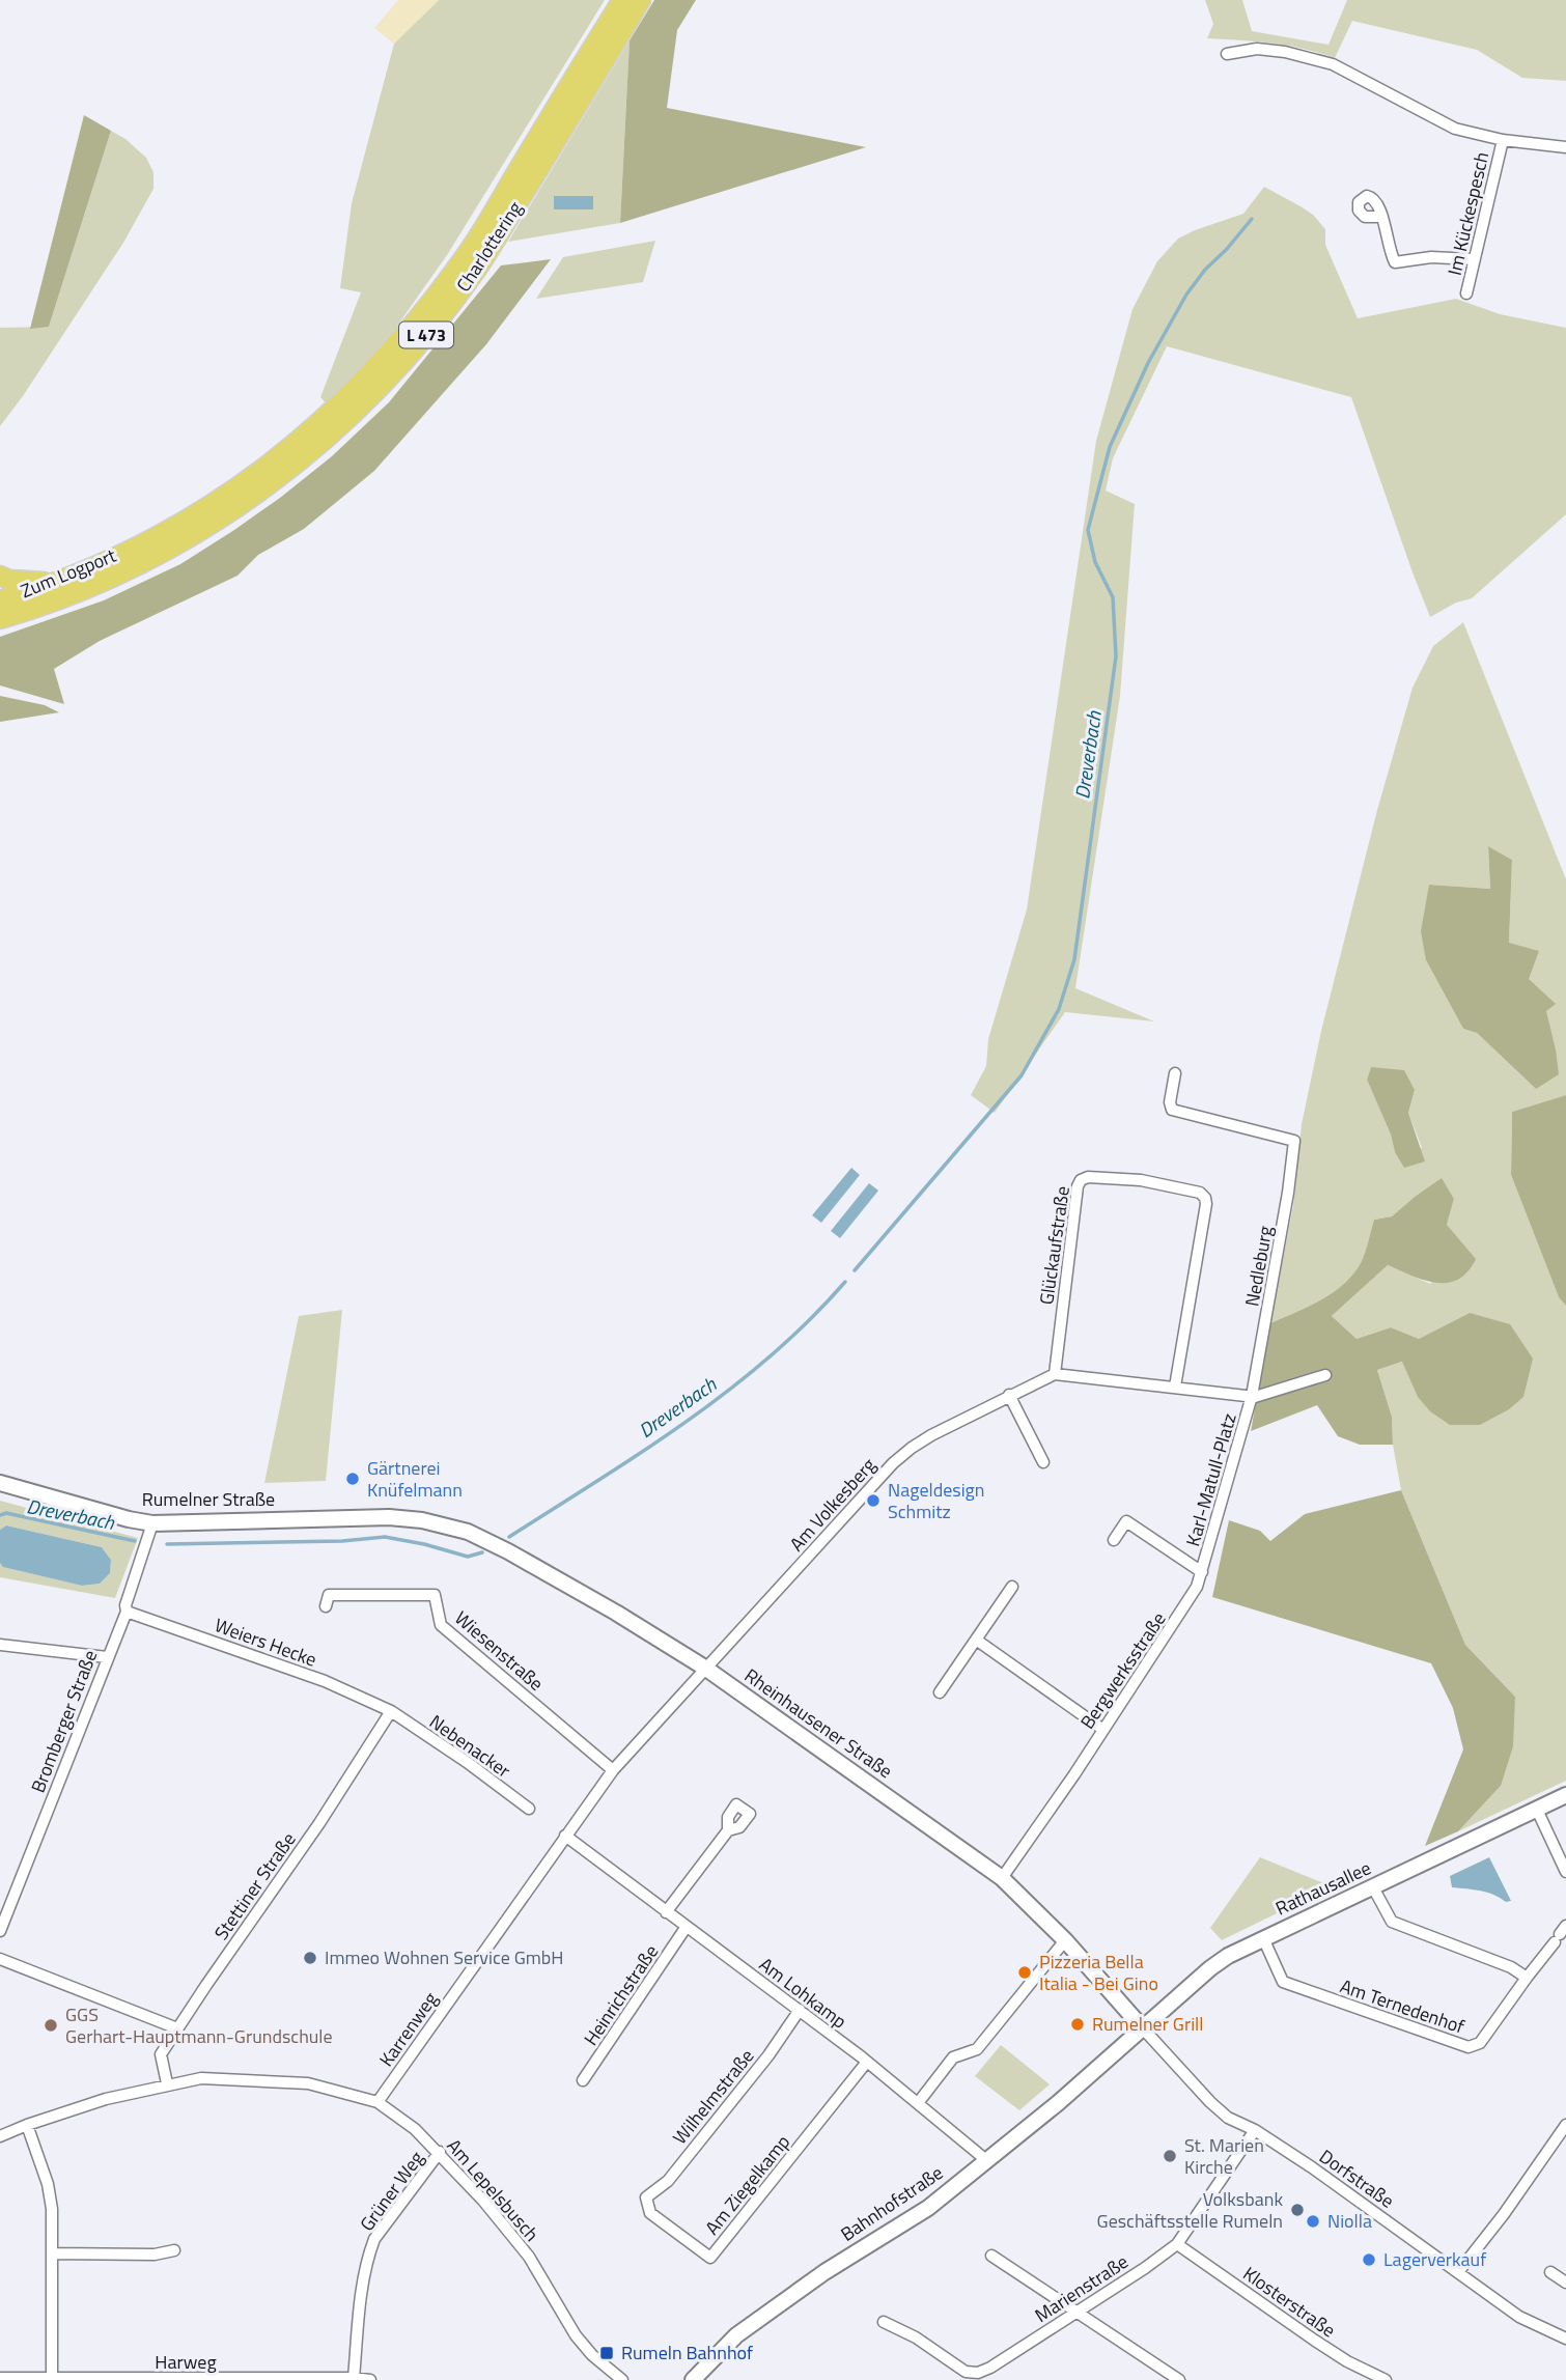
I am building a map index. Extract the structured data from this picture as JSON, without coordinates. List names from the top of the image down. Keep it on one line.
{"streets":{"highway":["Charlottering","L 473","Zum Logport"],"street":["Im Kückespesch","Glückaufstraße","Nedleburg","Karl-Matull-Platz","Rumelner Straße","Am Volkesberg","Weiers Hecke","Wiesenstraße","Bergwerksstraße","Bromberger Straße","Rheinhausener Straße","Nebenacker","Stettiner Straße","Rathausallee","Am Lohkamp","Heinrichstraße","Am Ternedenhof","Karrenweg","Wilhelmstraße","Dorfstraße","Am Ziegelkamp","Am Lepelsbusch","Grüner Weg","Bahnhofstraße","Marienstraße","Klosterstraße","Harweg"]},"crossings":[["Charlottering","Zum Logport"],["Glückaufstraße","Am Volkesberg"],["Nedleburg","Karl-Matull-Platz"],["Karl-Matull-Platz","Bergwerksstraße"],["Rumelner Straße","Bromberger Straße"],["Rumelner Straße","Rheinhausener Straße"],["Am Volkesberg","Rheinhausener Straße"],["Am Volkesberg","Karrenweg"],["Weiers Hecke","Bromberger Straße"],["Weiers Hecke","Nebenacker"],["Weiers Hecke","Stettiner Straße"],["Wiesenstraße","Karrenweg"],["Bergwerksstraße","Rheinhausener Straße"],["Rheinhausener Straße","Rathausallee"],["Rheinhausener Straße","Karrenweg"],["Rheinhausener Straße","Dorfstraße"],["Rheinhausener Straße","Bahnhofstraße"],["Nebenacker","Stettiner Straße"],["Rathausallee","Am Ternedenhof"],["Rathausallee","Dorfstraße"],["Rathausallee","Bahnhofstraße"],["Am Lohkamp","Heinrichstraße"],["Am Lohkamp","Karrenweg"],["Am Lohkamp","Wilhelmstraße"],["Am Lohkamp","Am Ziegelkamp"],["Am Lohkamp","Bahnhofstraße"],["Karrenweg","Am Lepelsbusch"],["Wilhelmstraße","Am Ziegelkamp"],["Dorfstraße","Bahnhofstraße"],["Dorfstraße","Marienstraße"],["Am Lepelsbusch","Grüner Weg"],["Grüner Weg","Harweg"],["Marienstraße","Klosterstraße"]],"water":["Dreverbach"],"places":{"other":["Gärtnerei Knüfelmann","Nageldesign Schmitz","Immeo Wohnen Service GmbH","Pizzeria Bella Italia - Bei Gino","Rumelner Grill","GGS Gerhart-Hauptmann-Grundschule","St. Marien Kirche","Volksbank Geschäftsstelle Rumeln","Niolla","Lagerverkauf"],"transit":["Rumeln Bahnhof"]}}
